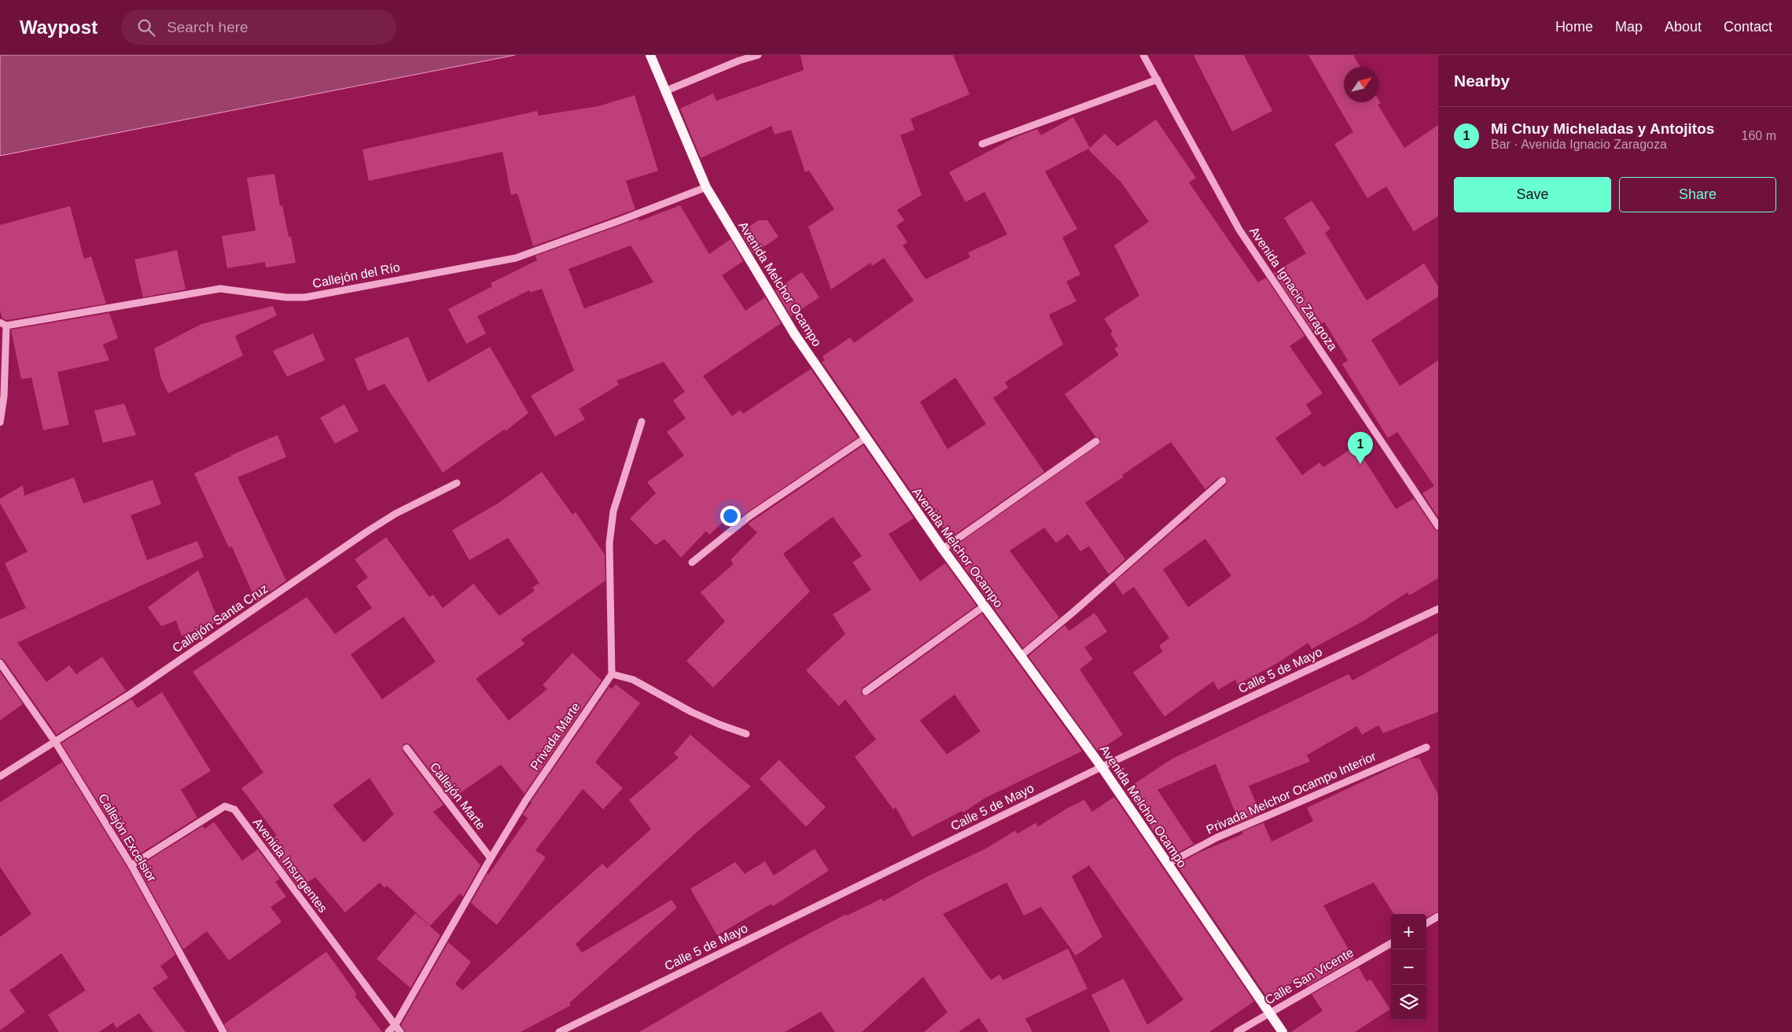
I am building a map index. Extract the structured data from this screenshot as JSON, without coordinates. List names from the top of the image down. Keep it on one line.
{"streets":{"main road":["Avenida Melchor Ocampo"],"street":["Callejón del Río","Avenida Ignacio Zaragoza","Callejón Santa Cruz","Calle 5 de Mayo","Privada Marte","Privada Melchor Ocampo Interior","Callejón Marte","Callejón Excelsior","Avenida Insurgentes","Calle San Vicente"]},"crossings":[["Callejón del Río","Avenida Melchor Ocampo"],["Avenida Melchor Ocampo","Calle 5 de Mayo"],["Avenida Melchor Ocampo","Privada Melchor Ocampo Interior"],["Avenida Melchor Ocampo","Calle San Vicente"],["Callejón Santa Cruz","Callejón Excelsior"],["Privada Marte","Callejón Marte"],["Privada Marte","Avenida Insurgentes"],["Callejón Excelsior","Avenida Insurgentes"]],"north":"top right","page":{"header":"Waypost","search":"Search here","nav":["Home","Map","About","Contact"],"heading":"Nearby","list":[{"mark":"1","name":"Mi Chuy Micheladas y Antojitos","note":"Bar · Avenida Ignacio Zaragoza","value":"160 m"}],"buttons":["Save","Share"],"pins":"1","map_buttons":["+","−"]}}
